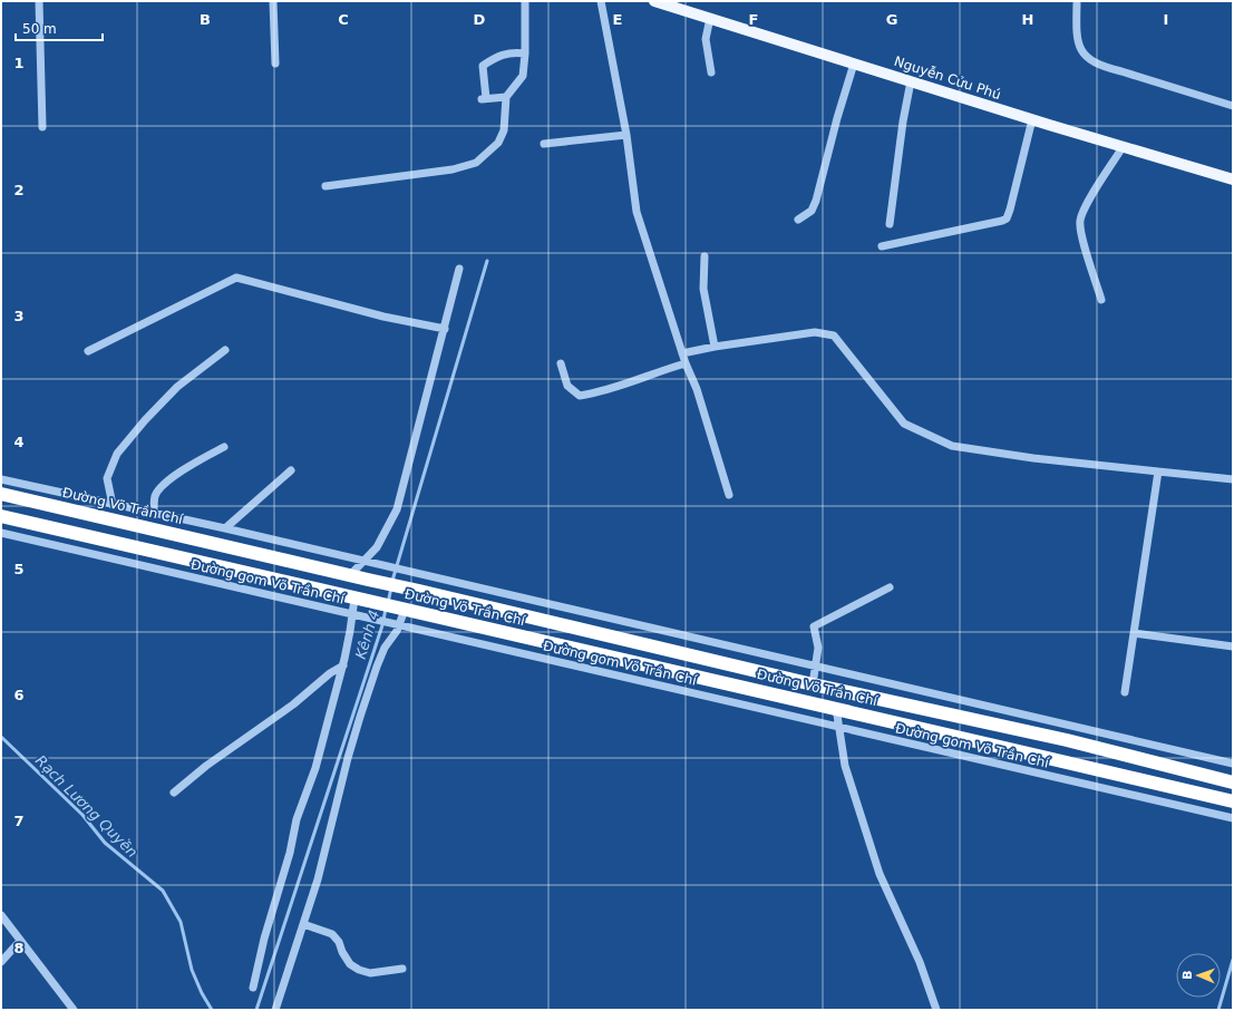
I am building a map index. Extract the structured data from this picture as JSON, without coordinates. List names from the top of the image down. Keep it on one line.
{"streets":{"highway":["Đường Võ Trần Chí"],"main road":["Nguyễn Cửu Phú"],"street":["Đường gom Võ Trần Chí"]},"water":["Kênh 4","Rạch Lương Quyền"],"scale_bar":"50 m","north":"left","grid":{"columns":["B","C","D","E","F","G","H","I"],"rows":["1","2","3","4","5","6","7","8"]}}
